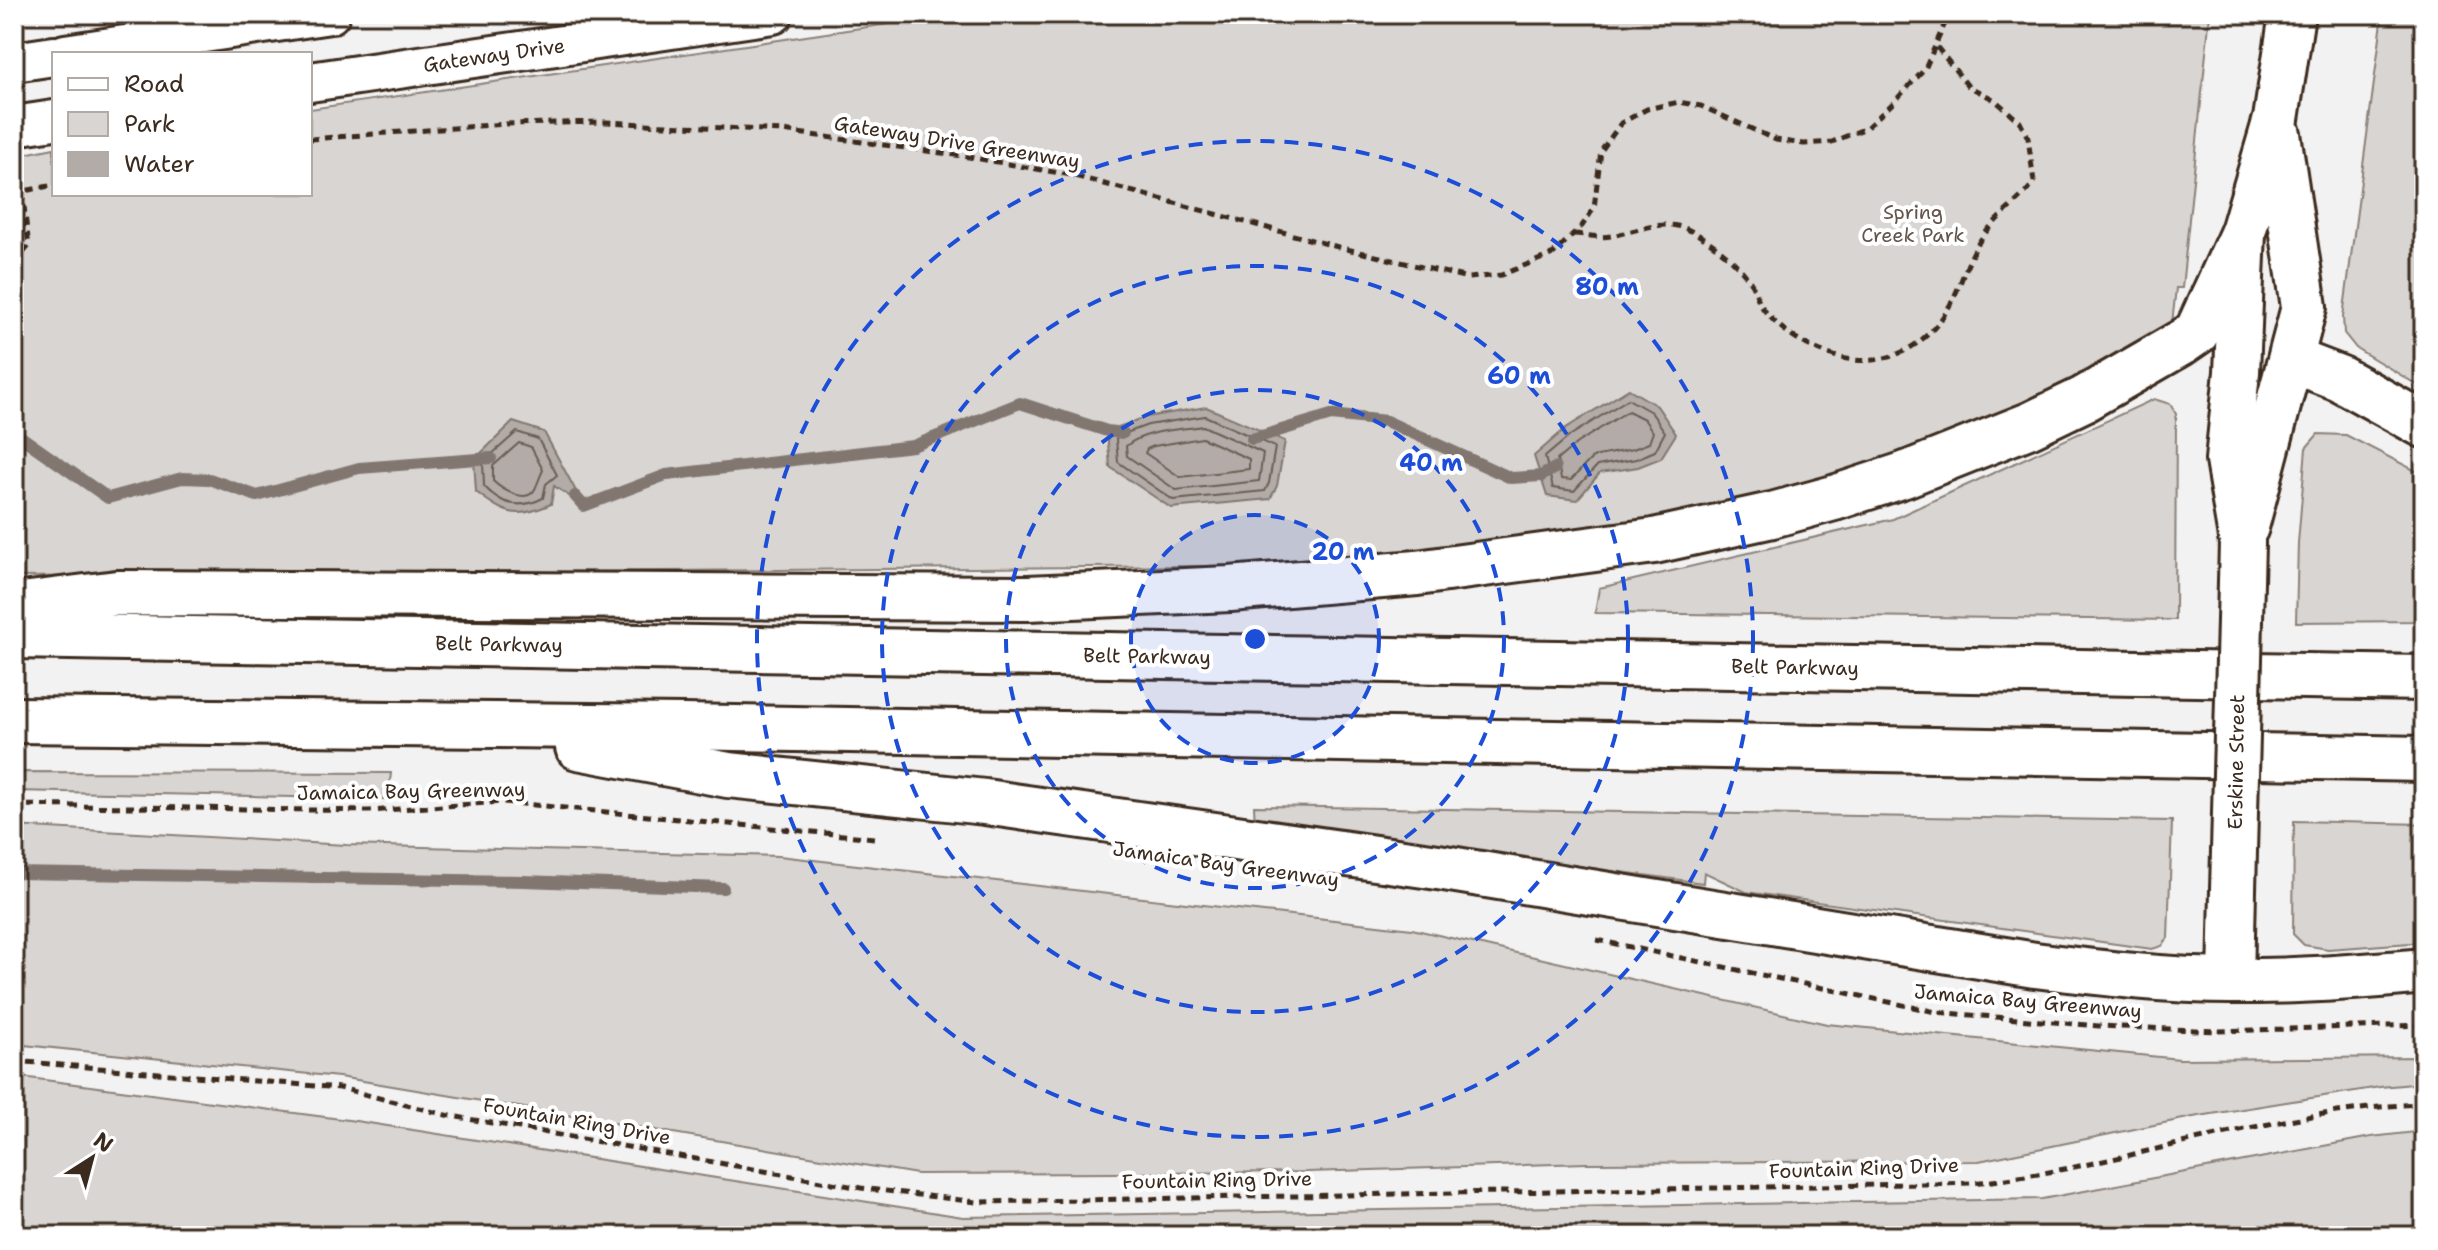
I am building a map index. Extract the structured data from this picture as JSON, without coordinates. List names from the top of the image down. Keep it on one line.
{"streets":{"main road":["Belt Parkway","Erskine Street"],"street":["Gateway Drive"],"path":["Gateway Drive Greenway","Jamaica Bay Greenway","Fountain Ring Drive"]},"parks":["Spring Creek Park"],"legend":["Road","Park","Water"],"north":"top right","rings":["80 m","60 m","40 m","20 m"]}
